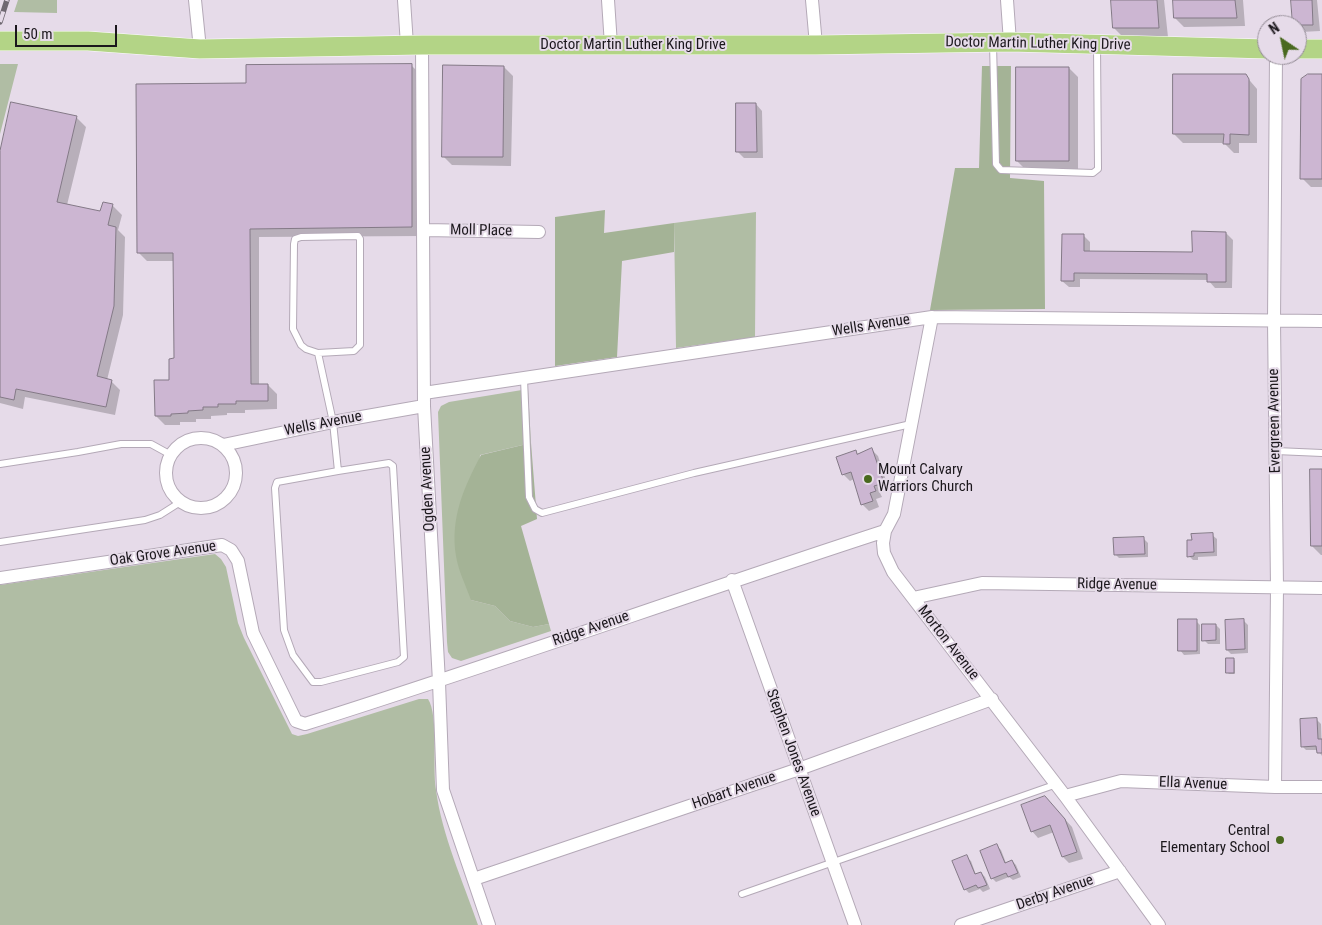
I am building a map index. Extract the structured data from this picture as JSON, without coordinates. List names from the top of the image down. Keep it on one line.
{"streets":{"main road":["Doctor Martin Luther King Drive"],"street":["Moll Place","Wells Avenue","Evergreen Avenue","Ogden Avenue","Oak Grove Avenue","Ridge Avenue","Morton Avenue","Stephen Jones Avenue","Ella Avenue","Hobart Avenue","Derby Avenue"]},"crossings":[["Doctor Martin Luther King Drive","Ogden Avenue"],["Moll Place","Ogden Avenue"],["Wells Avenue","Evergreen Avenue"],["Wells Avenue","Ogden Avenue"],["Wells Avenue","Morton Avenue"],["Evergreen Avenue","Ridge Avenue"],["Evergreen Avenue","Ella Avenue"],["Ogden Avenue","Ridge Avenue"],["Ogden Avenue","Hobart Avenue"],["Oak Grove Avenue","Ridge Avenue"],["Ridge Avenue","Morton Avenue"],["Ridge Avenue","Stephen Jones Avenue"],["Morton Avenue","Ella Avenue"],["Morton Avenue","Hobart Avenue"],["Morton Avenue","Derby Avenue"],["Stephen Jones Avenue","Hobart Avenue"]],"places":["Mount Calvary Warriors Church","Central Elementary School"],"scale_bar":"50 m","north":"top left"}
